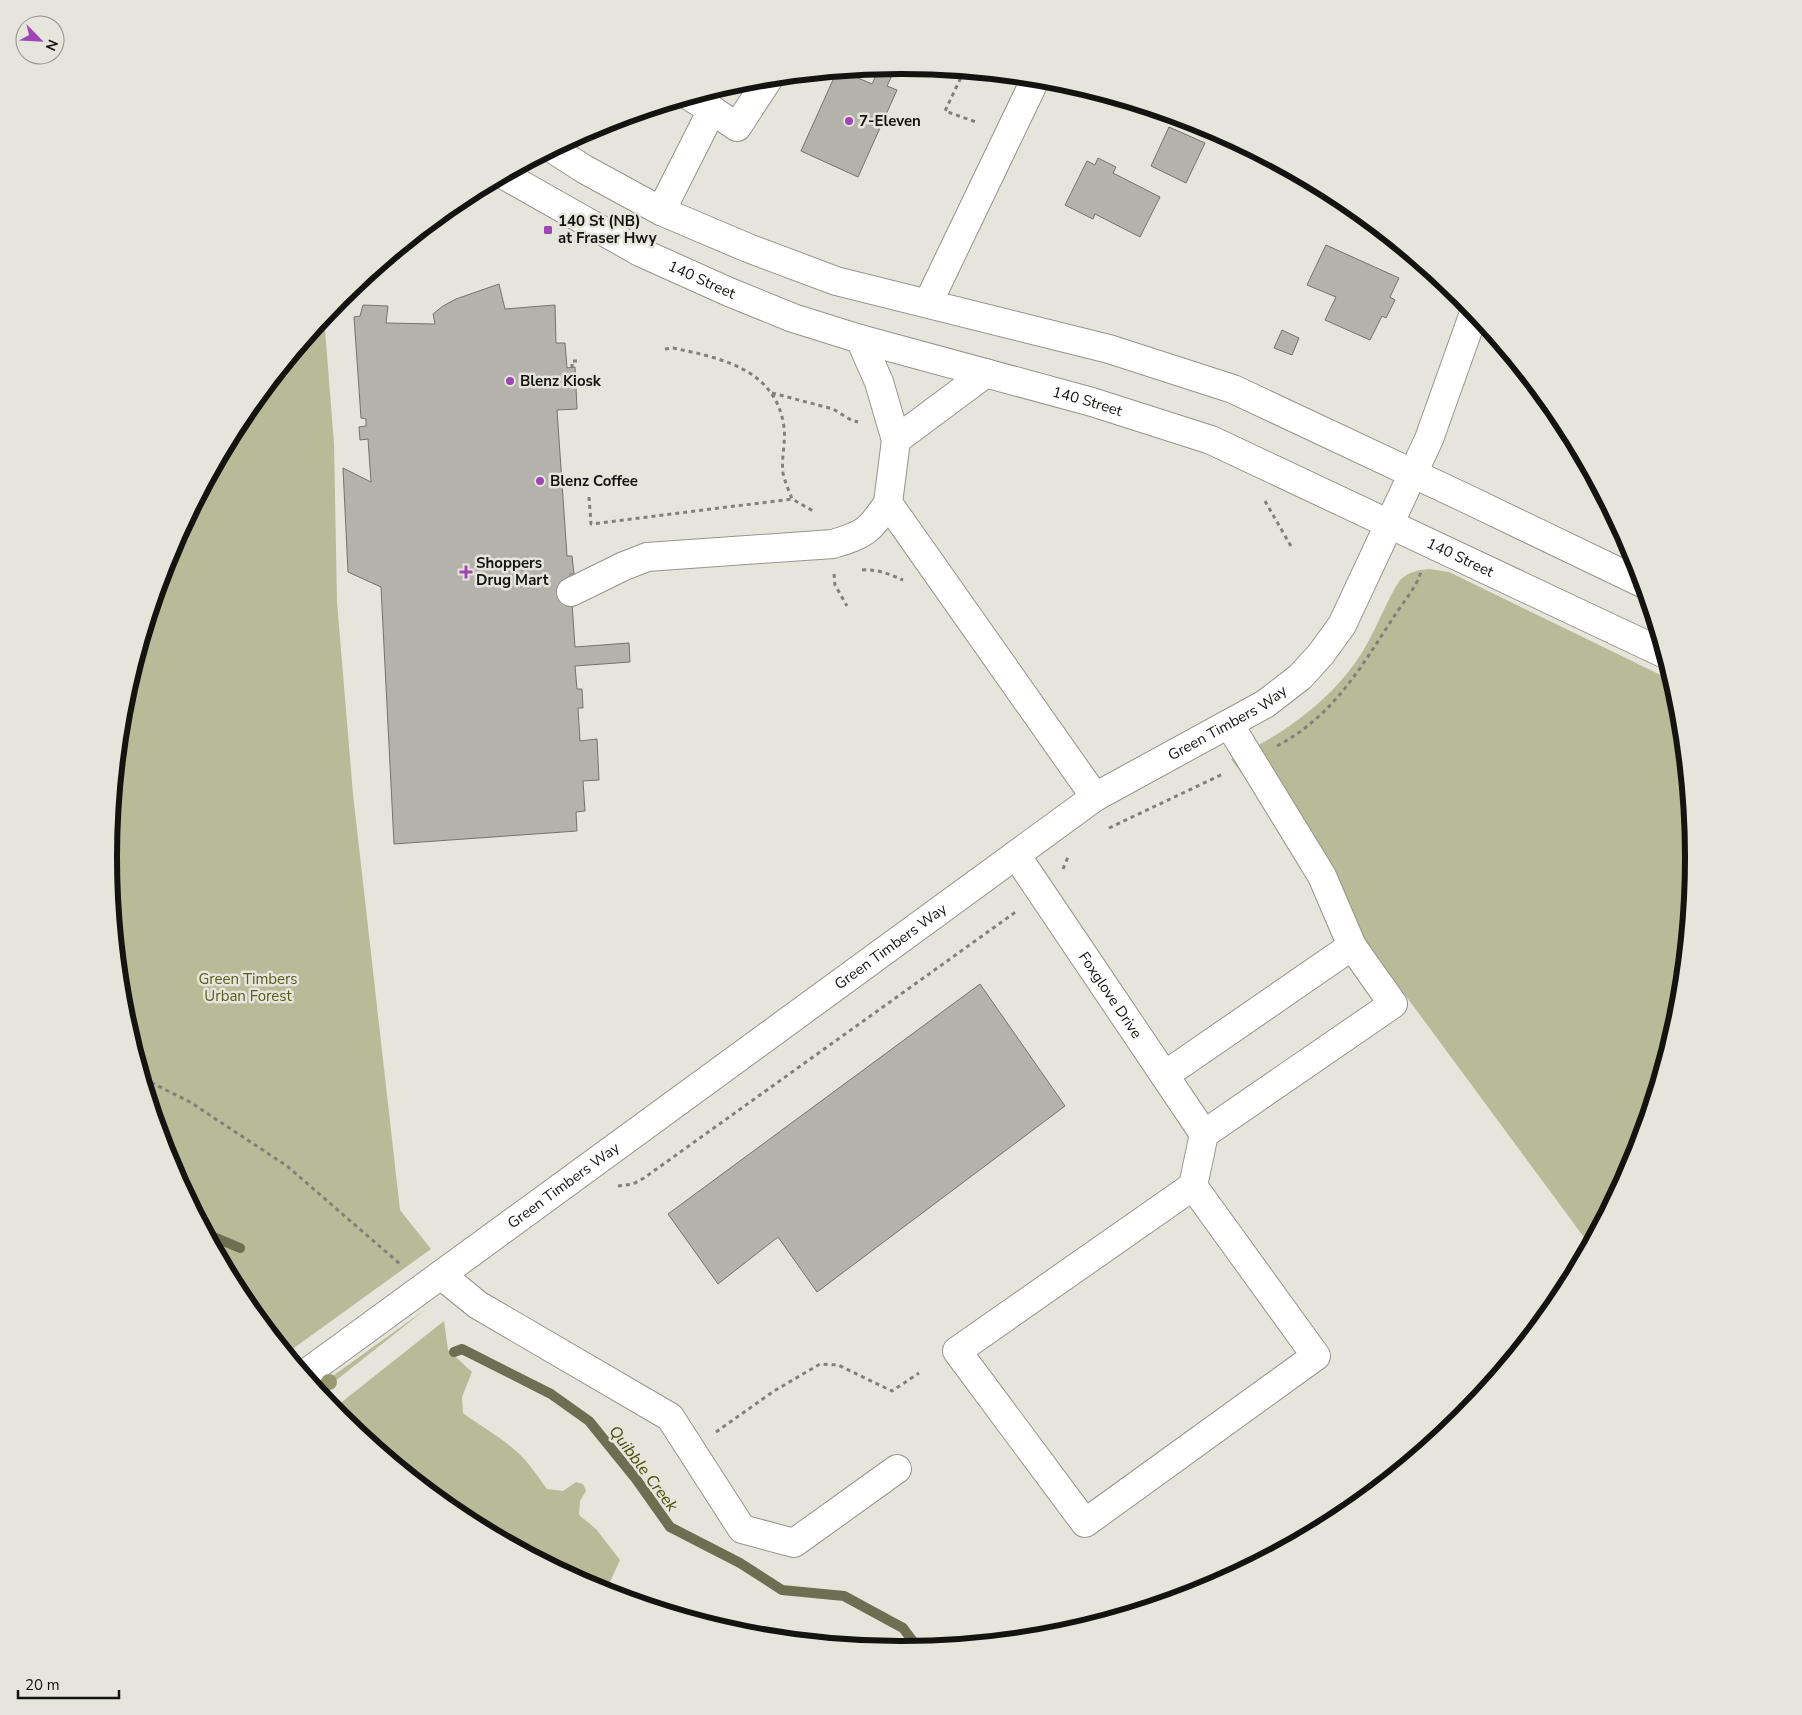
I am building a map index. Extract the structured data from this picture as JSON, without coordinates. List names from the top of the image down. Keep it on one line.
{"streets":{"main road":["140 Street","Green Timbers Way","Foxglove Drive"]},"crossings":[["140 Street","Green Timbers Way"],["Green Timbers Way","Foxglove Drive"]],"water":["Quibble Creek"],"parks":["Green Timbers Urban Forest"],"places":{"other":["7-Eleven","Blenz Kiosk","Blenz Coffee"],"transit":["140 St (NB) at Fraser Hwy"],"health":["Shoppers Drug Mart"]},"scale_bar":"20 m","north":"bottom right"}
